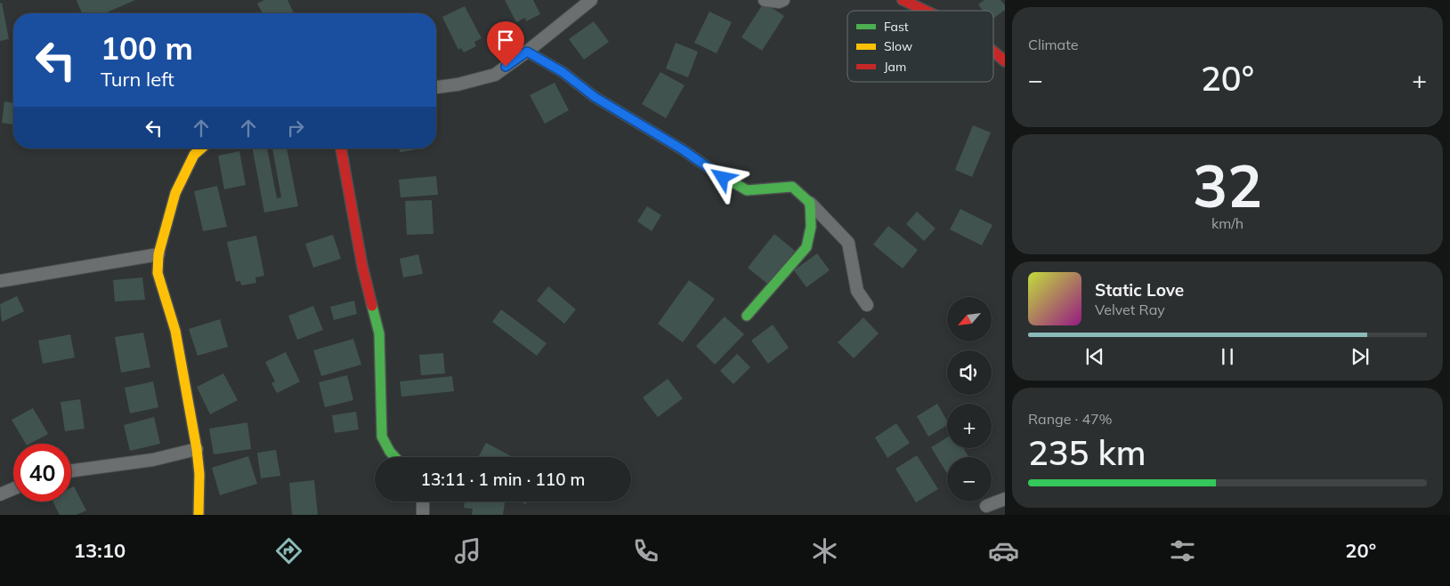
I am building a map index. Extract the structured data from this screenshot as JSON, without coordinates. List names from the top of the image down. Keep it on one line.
{"legend":["Fast","Slow","Jam"],"north":"bottom left","page":{"tile":["Climate",["32","km/h"],["Range · 47%","235 km"]],"turn":["100 m","Turn left"],"heat":["−","20°","+"],"song":["Static Love","Velvet Ray"],"map_buttons":["+","−"],"limit":"40","trip":"13:11 · 1 min · 110 m","tabs":["13:10","20°"]}}
